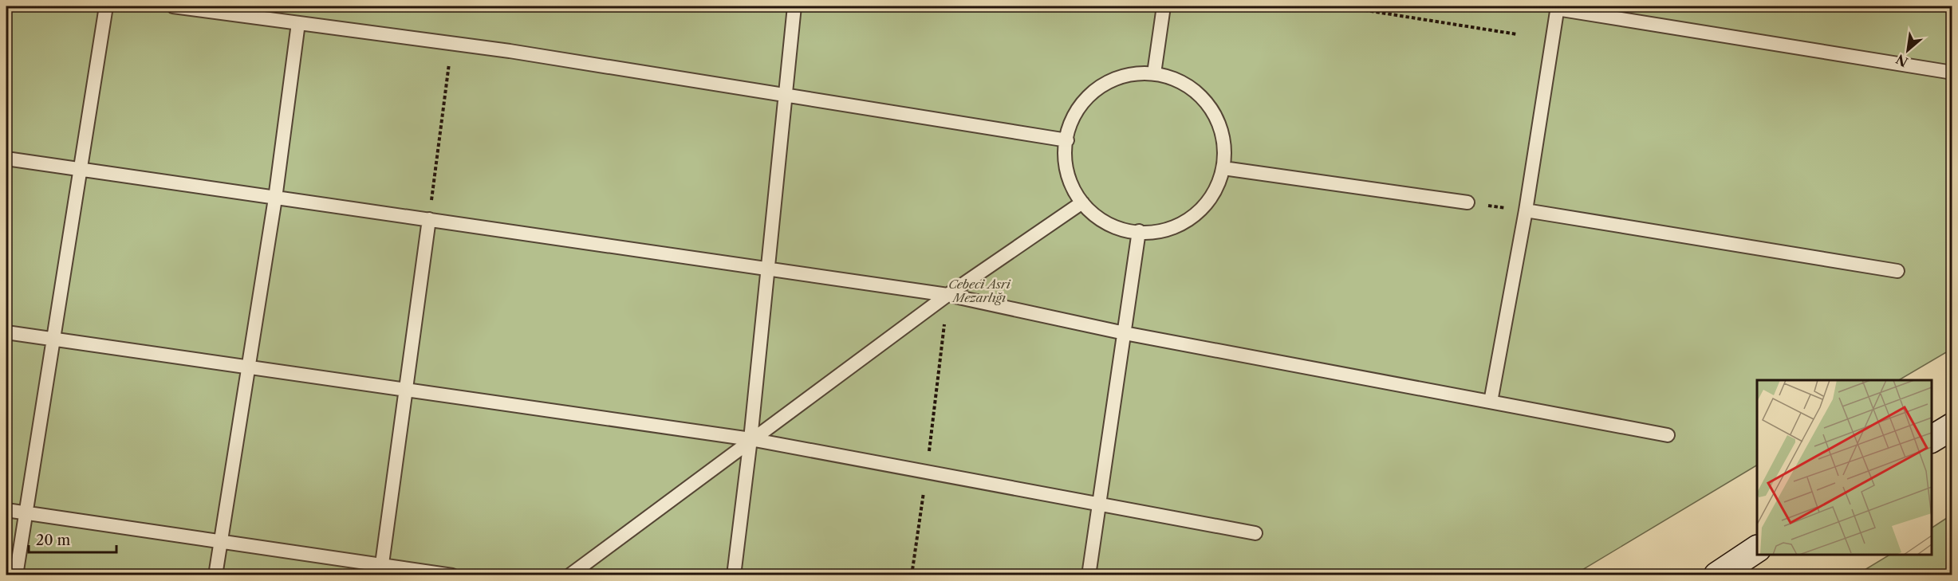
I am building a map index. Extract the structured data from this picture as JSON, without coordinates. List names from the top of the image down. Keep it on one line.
{"parks":["Cebeci Asri Mezarlığı"],"scale_bar":"20 m","north":"bottom left"}
